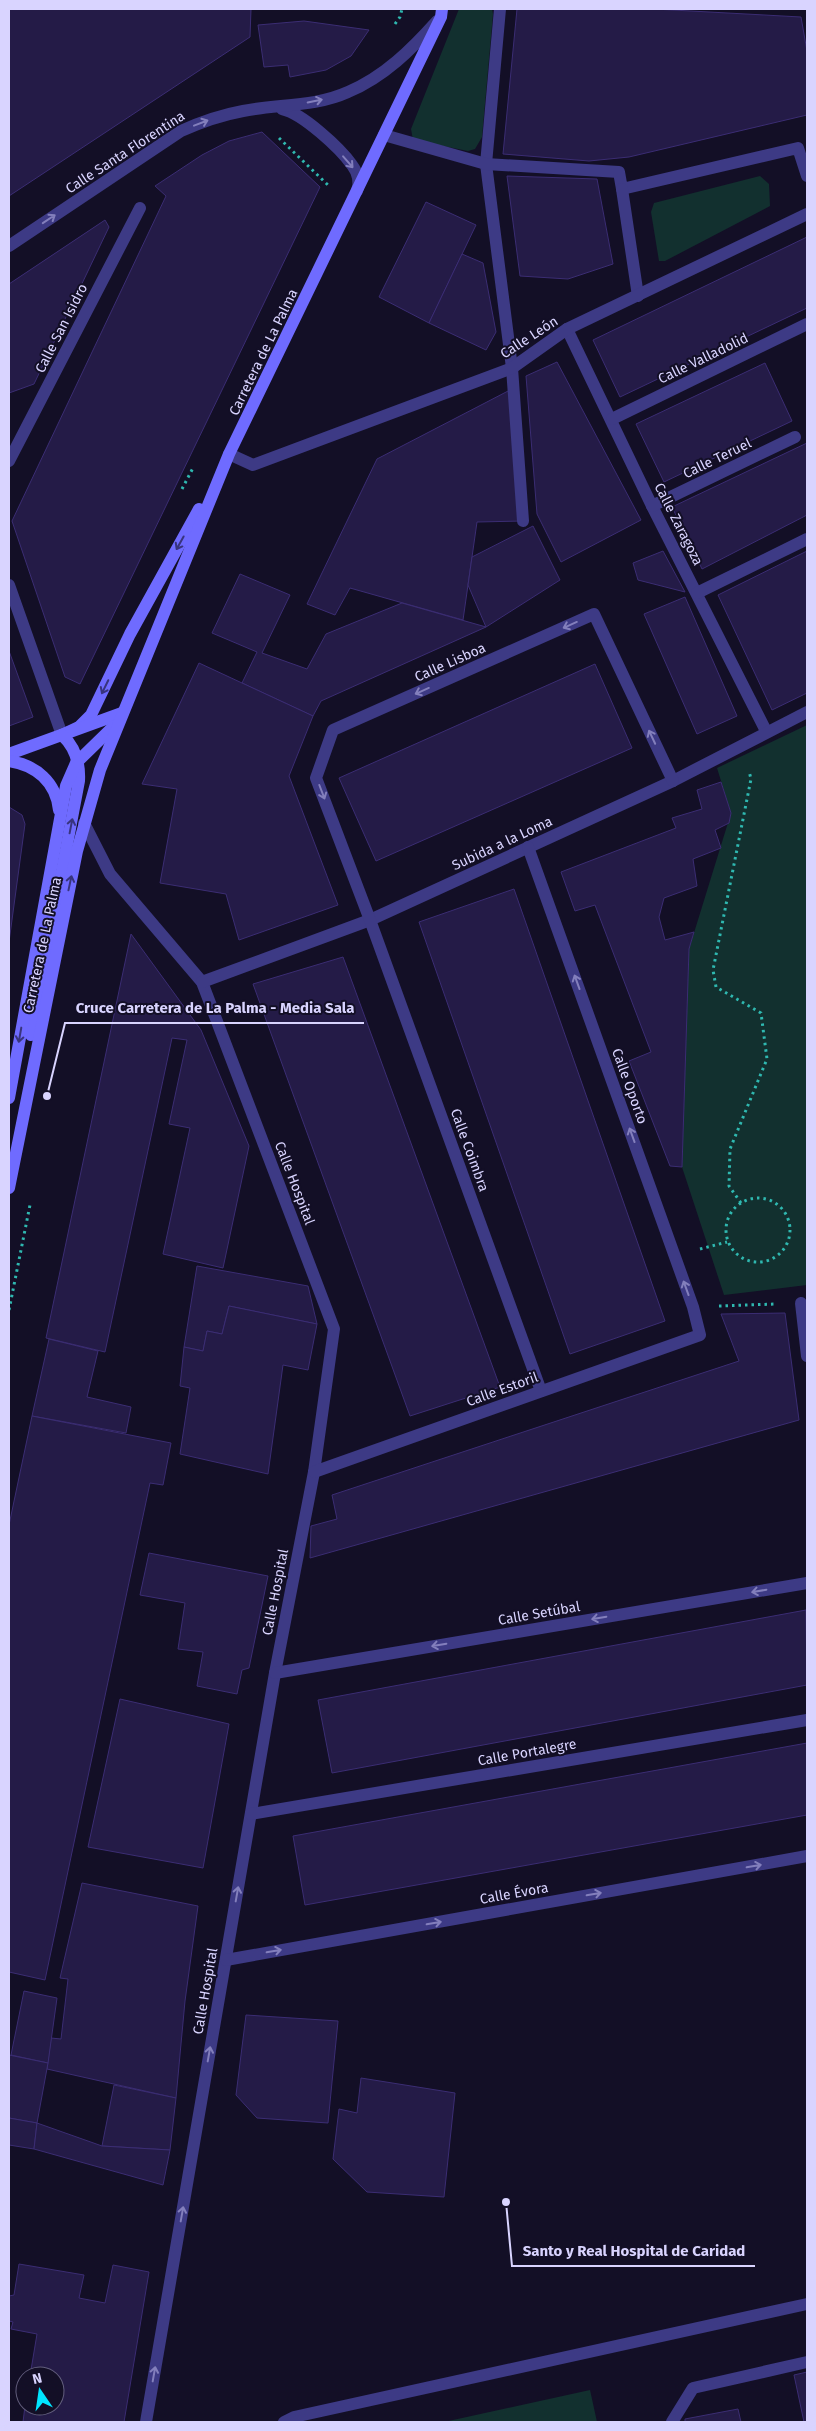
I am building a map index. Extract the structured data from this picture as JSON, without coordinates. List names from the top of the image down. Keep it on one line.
{"streets":{"main road":["Carretera de La Palma"],"street":["Calle Santa Florentina","Calle San Isidro","Calle León","Calle Valladolid","Calle Teruel","Calle Zaragoza","Calle Lisboa","Subida a la Loma","Calle Oporto","Calle Coimbra","Calle Hospital","Calle Estoril","Calle Setúbal","Calle Portalegre","Calle Évora"]},"crossings":[["Calle Santa Florentina","Carretera de La Palma"],["Calle León","Carretera de La Palma"],["Calle León","Calle Zaragoza"],["Carretera de La Palma","Calle Hospital"],["Calle Valladolid","Calle Zaragoza"],["Calle Teruel","Calle Zaragoza"],["Calle Zaragoza","Subida a la Loma"],["Calle Lisboa","Subida a la Loma"],["Calle Lisboa","Calle Coimbra"],["Subida a la Loma","Calle Oporto"],["Subida a la Loma","Calle Coimbra"],["Subida a la Loma","Calle Hospital"],["Calle Oporto","Calle Estoril"],["Calle Coimbra","Calle Estoril"],["Calle Hospital","Calle Estoril"],["Calle Hospital","Calle Setúbal"],["Calle Hospital","Calle Portalegre"],["Calle Hospital","Calle Évora"]],"one_way":["Calle Santa Florentina","Calle Oporto","Calle Hospital","Calle Setúbal","Calle Évora"],"places":["Cruce Carretera de La Palma - Media Sala","Santo y Real Hospital de Caridad"],"north":"top"}
